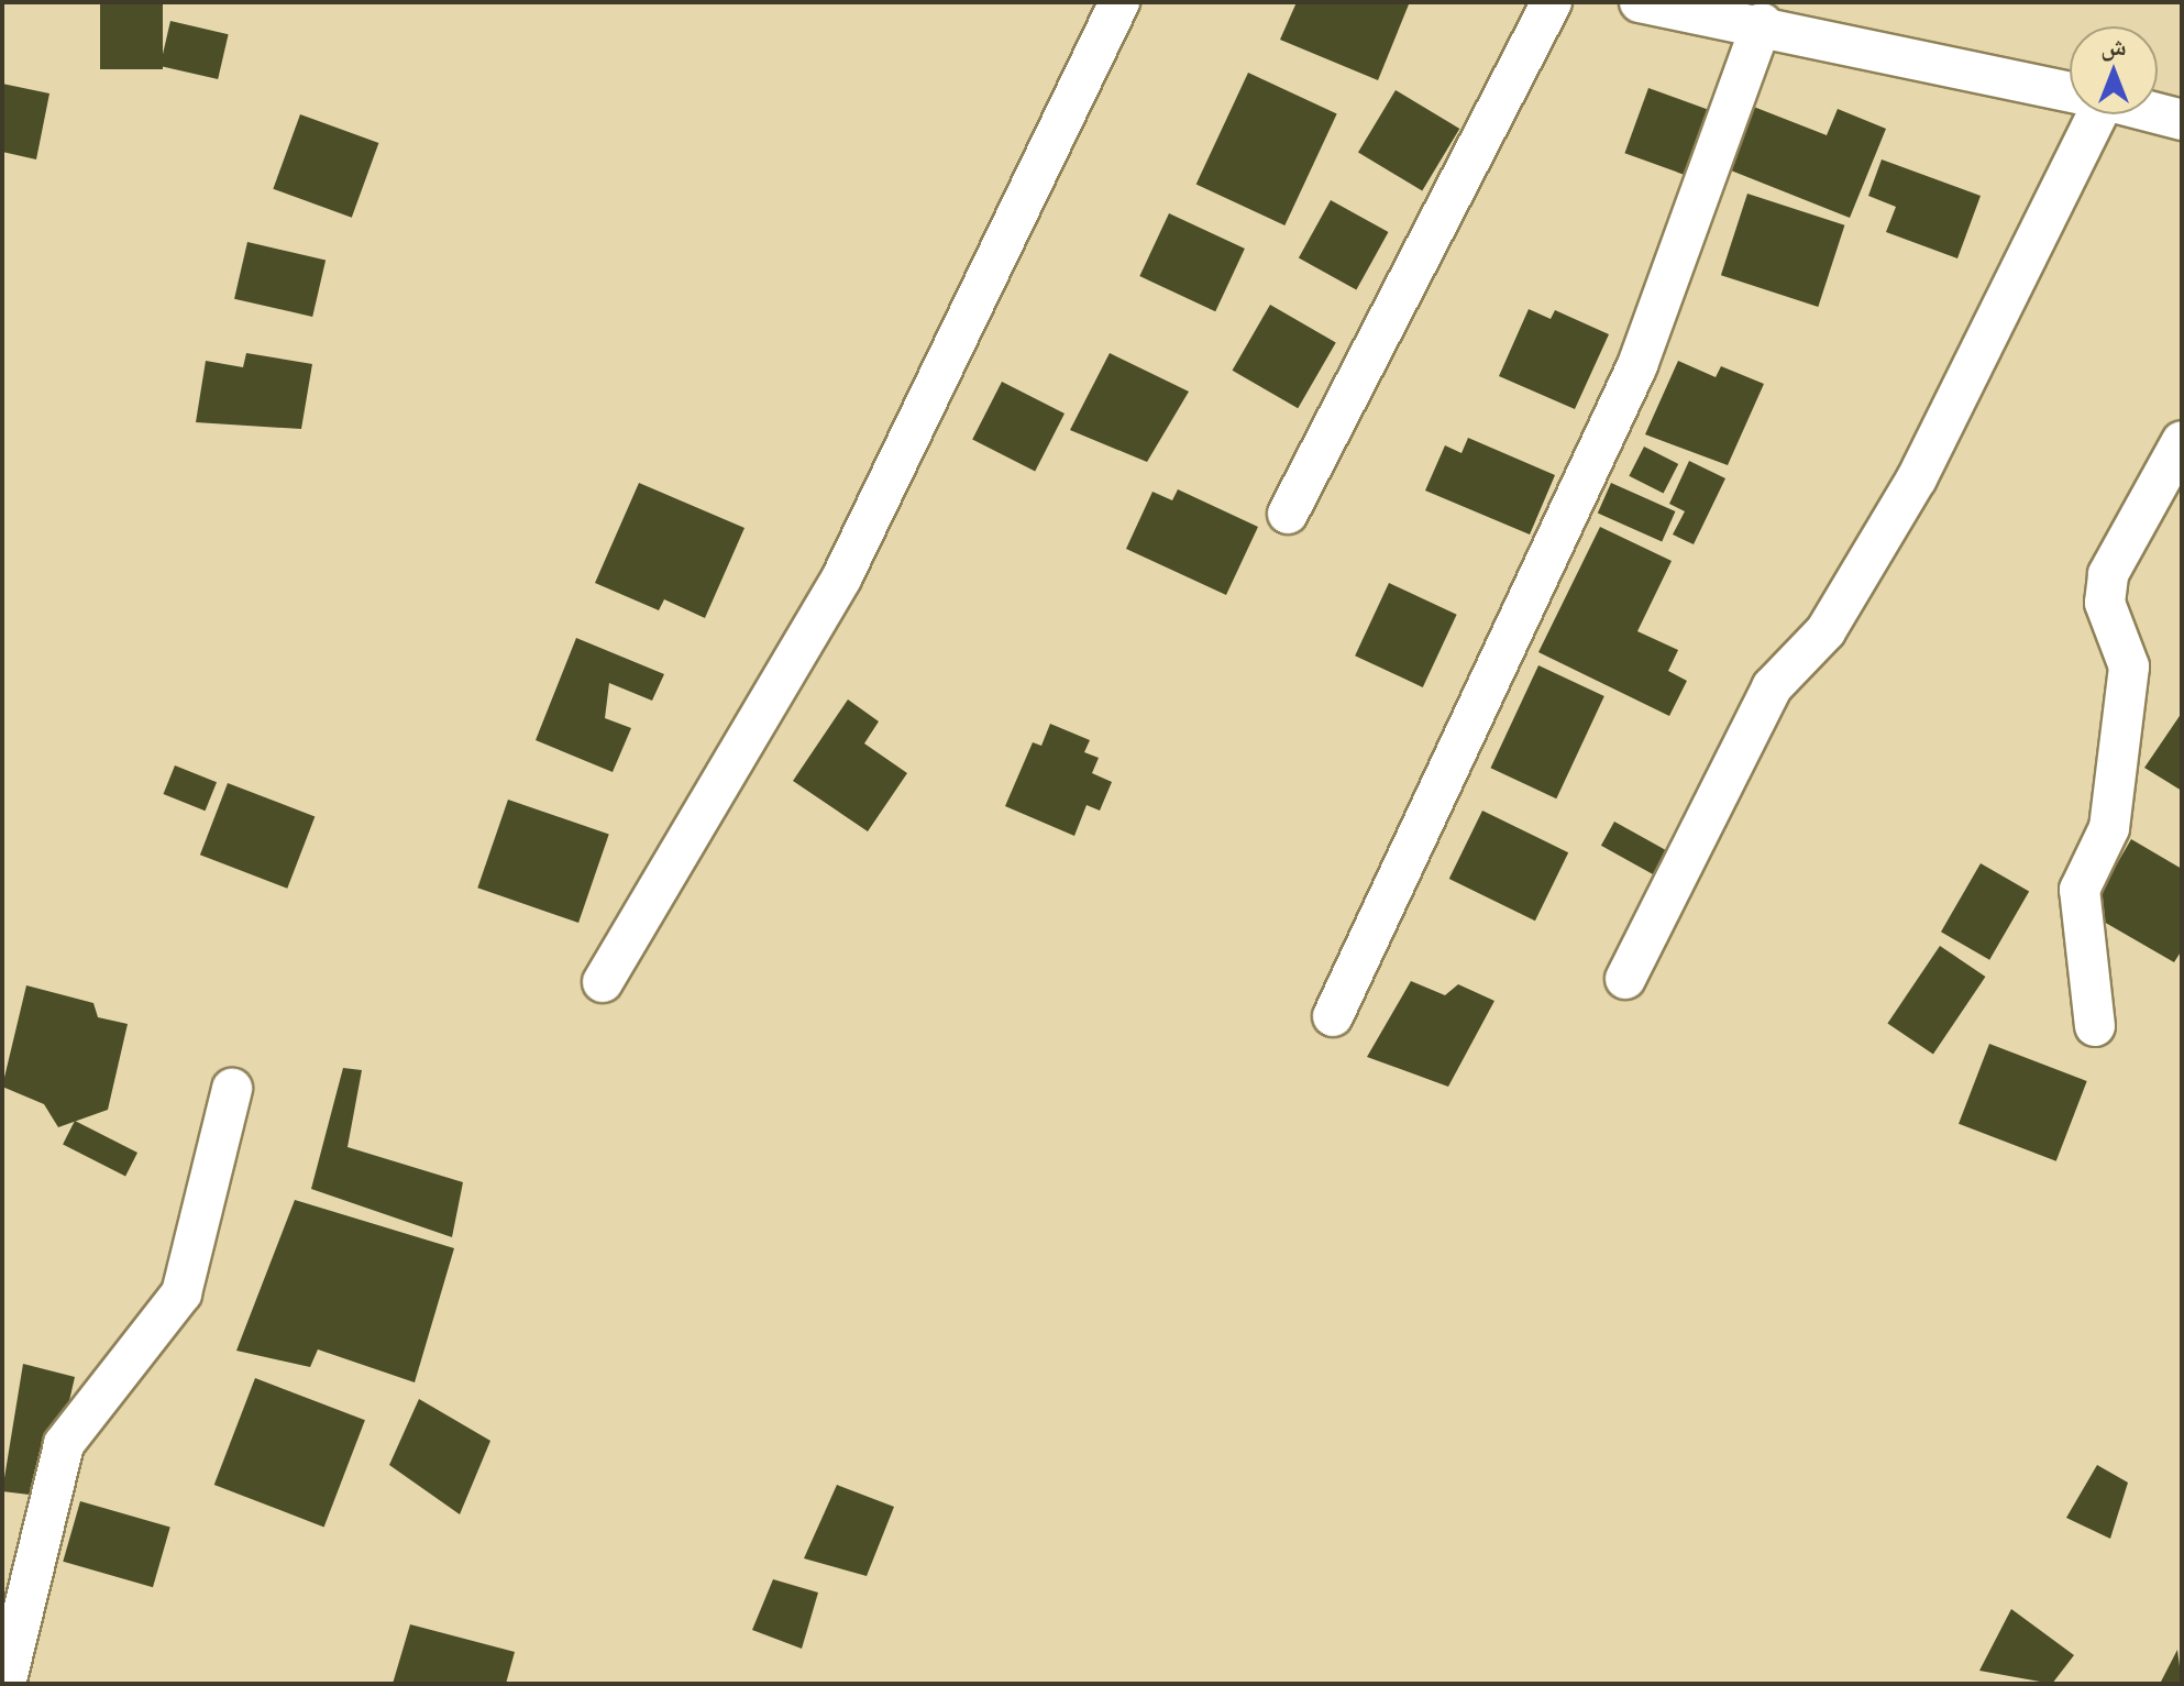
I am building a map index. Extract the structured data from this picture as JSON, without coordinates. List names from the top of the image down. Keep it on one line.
{"north":"top"}
